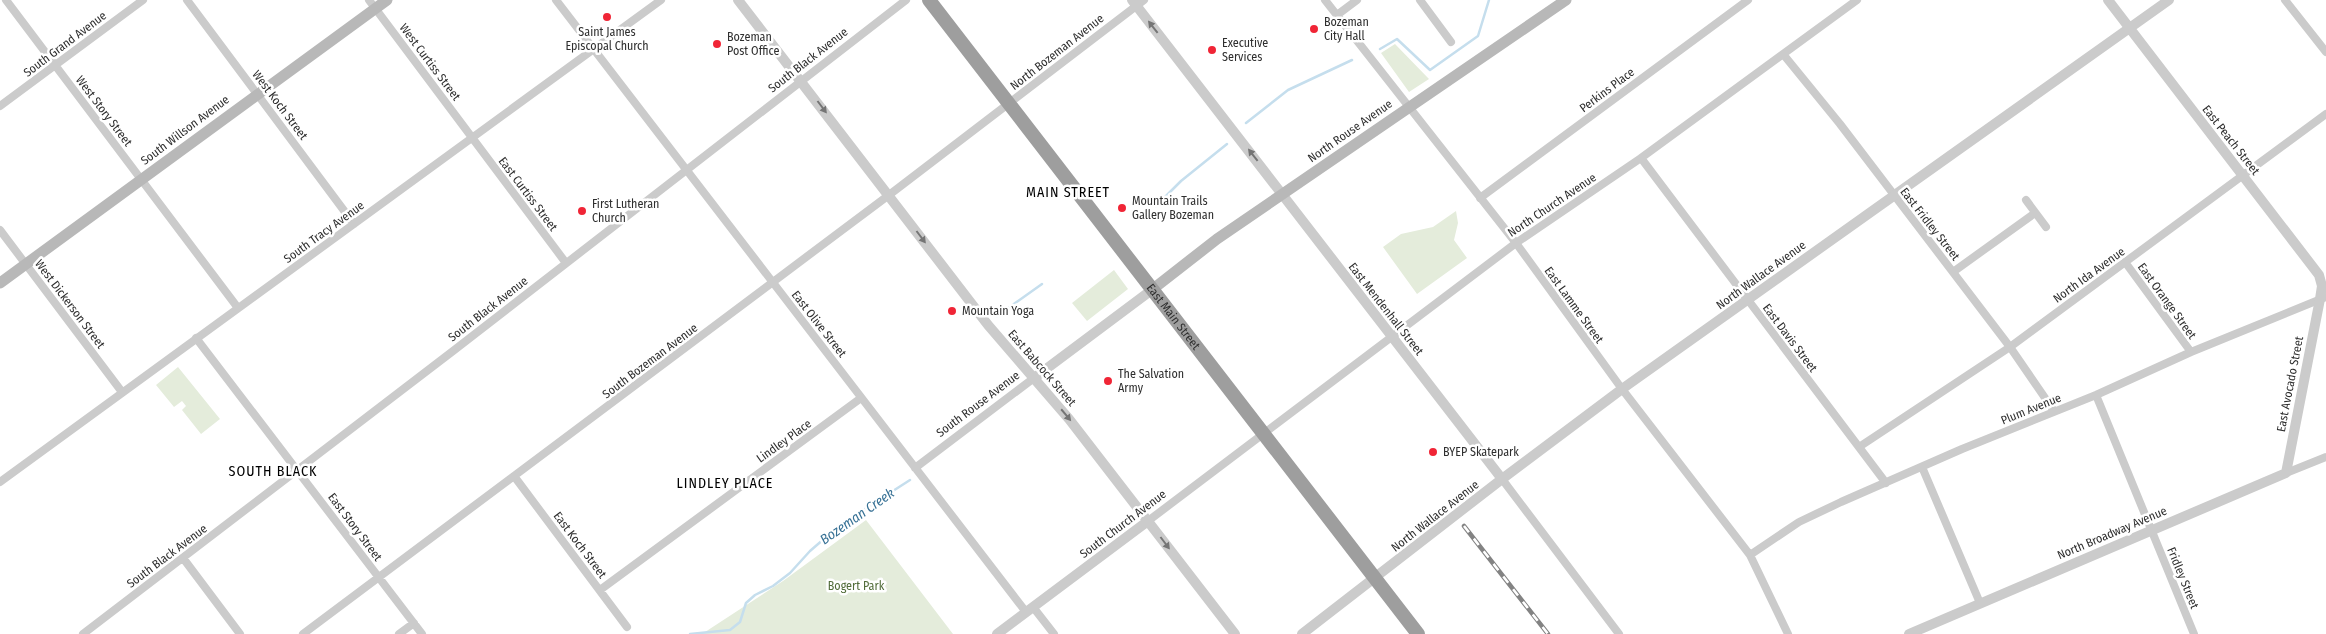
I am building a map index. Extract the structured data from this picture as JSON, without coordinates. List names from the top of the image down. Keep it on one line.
{"streets":{"highway":["East Main Street"],"main road":["South Willson Avenue","North Rouse Avenue"],"street":["South Grand Avenue","North Bozeman Avenue","South Black Avenue","West Curtiss Street","Perkins Place","West Koch Street","West Story Street","East Peach Street","East Curtiss Street","North Church Avenue","East Fridley Street","South Tracy Avenue","North Wallace Avenue","North Ida Avenue","East Orange Street","West Dickerson Street","East Lamme Street","East Mendenhall Street","East Olive Street","East Davis Street","South Bozeman Avenue","East Babcock Street","East Avocado Street","South Rouse Avenue","Plum Avenue","Lindley Place","South Church Avenue","East Story Street","North Broadway Avenue","East Koch Street","Fridley Street"]},"crossings":[["South Grand Avenue","West Story Street"],["North Bozeman Avenue","East Mendenhall Street"],["North Bozeman Avenue","East Main Street"],["North Bozeman Avenue","South Bozeman Avenue"],["South Black Avenue","East Curtiss Street"],["South Black Avenue","East Olive Street"],["South Black Avenue","East Babcock Street"],["South Black Avenue","East Story Street"],["West Curtiss Street","South Willson Avenue"],["West Curtiss Street","East Curtiss Street"],["West Curtiss Street","South Tracy Avenue"],["Perkins Place","East Lamme Street"],["West Koch Street","South Willson Avenue"],["West Koch Street","South Tracy Avenue"],["West Story Street","South Willson Avenue"],["West Story Street","South Tracy Avenue"],["South Willson Avenue","West Dickerson Street"],["North Rouse Avenue","East Lamme Street"],["North Rouse Avenue","East Mendenhall Street"],["North Rouse Avenue","East Main Street"],["North Rouse Avenue","South Rouse Avenue"],["East Peach Street","North Wallace Avenue"],["East Peach Street","North Ida Avenue"],["East Peach Street","East Avocado Street"],["East Peach Street","Plum Avenue"],["East Curtiss Street","South Tracy Avenue"],["North Church Avenue","East Fridley Street"],["North Church Avenue","East Lamme Street"],["North Church Avenue","East Mendenhall Street"],["North Church Avenue","East Main Street"],["North Church Avenue","East Davis Street"],["North Church Avenue","South Church Avenue"],["East Fridley Street","North Wallace Avenue"],["East Fridley Street","North Ida Avenue"],["East Fridley Street","Plum Avenue"],["South Tracy Avenue","West Dickerson Street"],["South Tracy Avenue","East Olive Street"],["South Tracy Avenue","East Story Street"],["North Wallace Avenue","East Lamme Street"],["North Wallace Avenue","East Mendenhall Street"],["North Wallace Avenue","East Main Street"],["North Wallace Avenue","East Davis Street"],["North Ida Avenue","East Orange Street"],["North Ida Avenue","East Davis Street"],["East Orange Street","Plum Avenue"],["East Lamme Street","Plum Avenue"],["East Main Street","South Bozeman Avenue"],["East Main Street","South Rouse Avenue"],["East Main Street","South Church Avenue"],["East Olive Street","South Bozeman Avenue"],["East Olive Street","South Rouse Avenue"],["East Olive Street","Lindley Place"],["East Olive Street","South Church Avenue"],["East Davis Street","Plum Avenue"],["South Bozeman Avenue","East Babcock Street"],["South Bozeman Avenue","East Story Street"],["South Bozeman Avenue","East Koch Street"],["East Babcock Street","South Rouse Avenue"],["East Babcock Street","South Church Avenue"],["East Avocado Street","Plum Avenue"],["East Avocado Street","North Broadway Avenue"],["Lindley Place","East Koch Street"],["North Broadway Avenue","Fridley Street"]],"one_way":["East Babcock Street"],"districts":["MAIN STREET","SOUTH BLACK","LINDLEY PLACE"],"water":["Bozeman Creek"],"parks":["Bogert Park"],"places":["Saint James Episcopal Church","Bozeman City Hall","Bozeman Post Office","Executive Services","Mountain Trails Gallery Bozeman","First Lutheran Church","Mountain Yoga","The Salvation Army","BYEP Skatepark"]}
